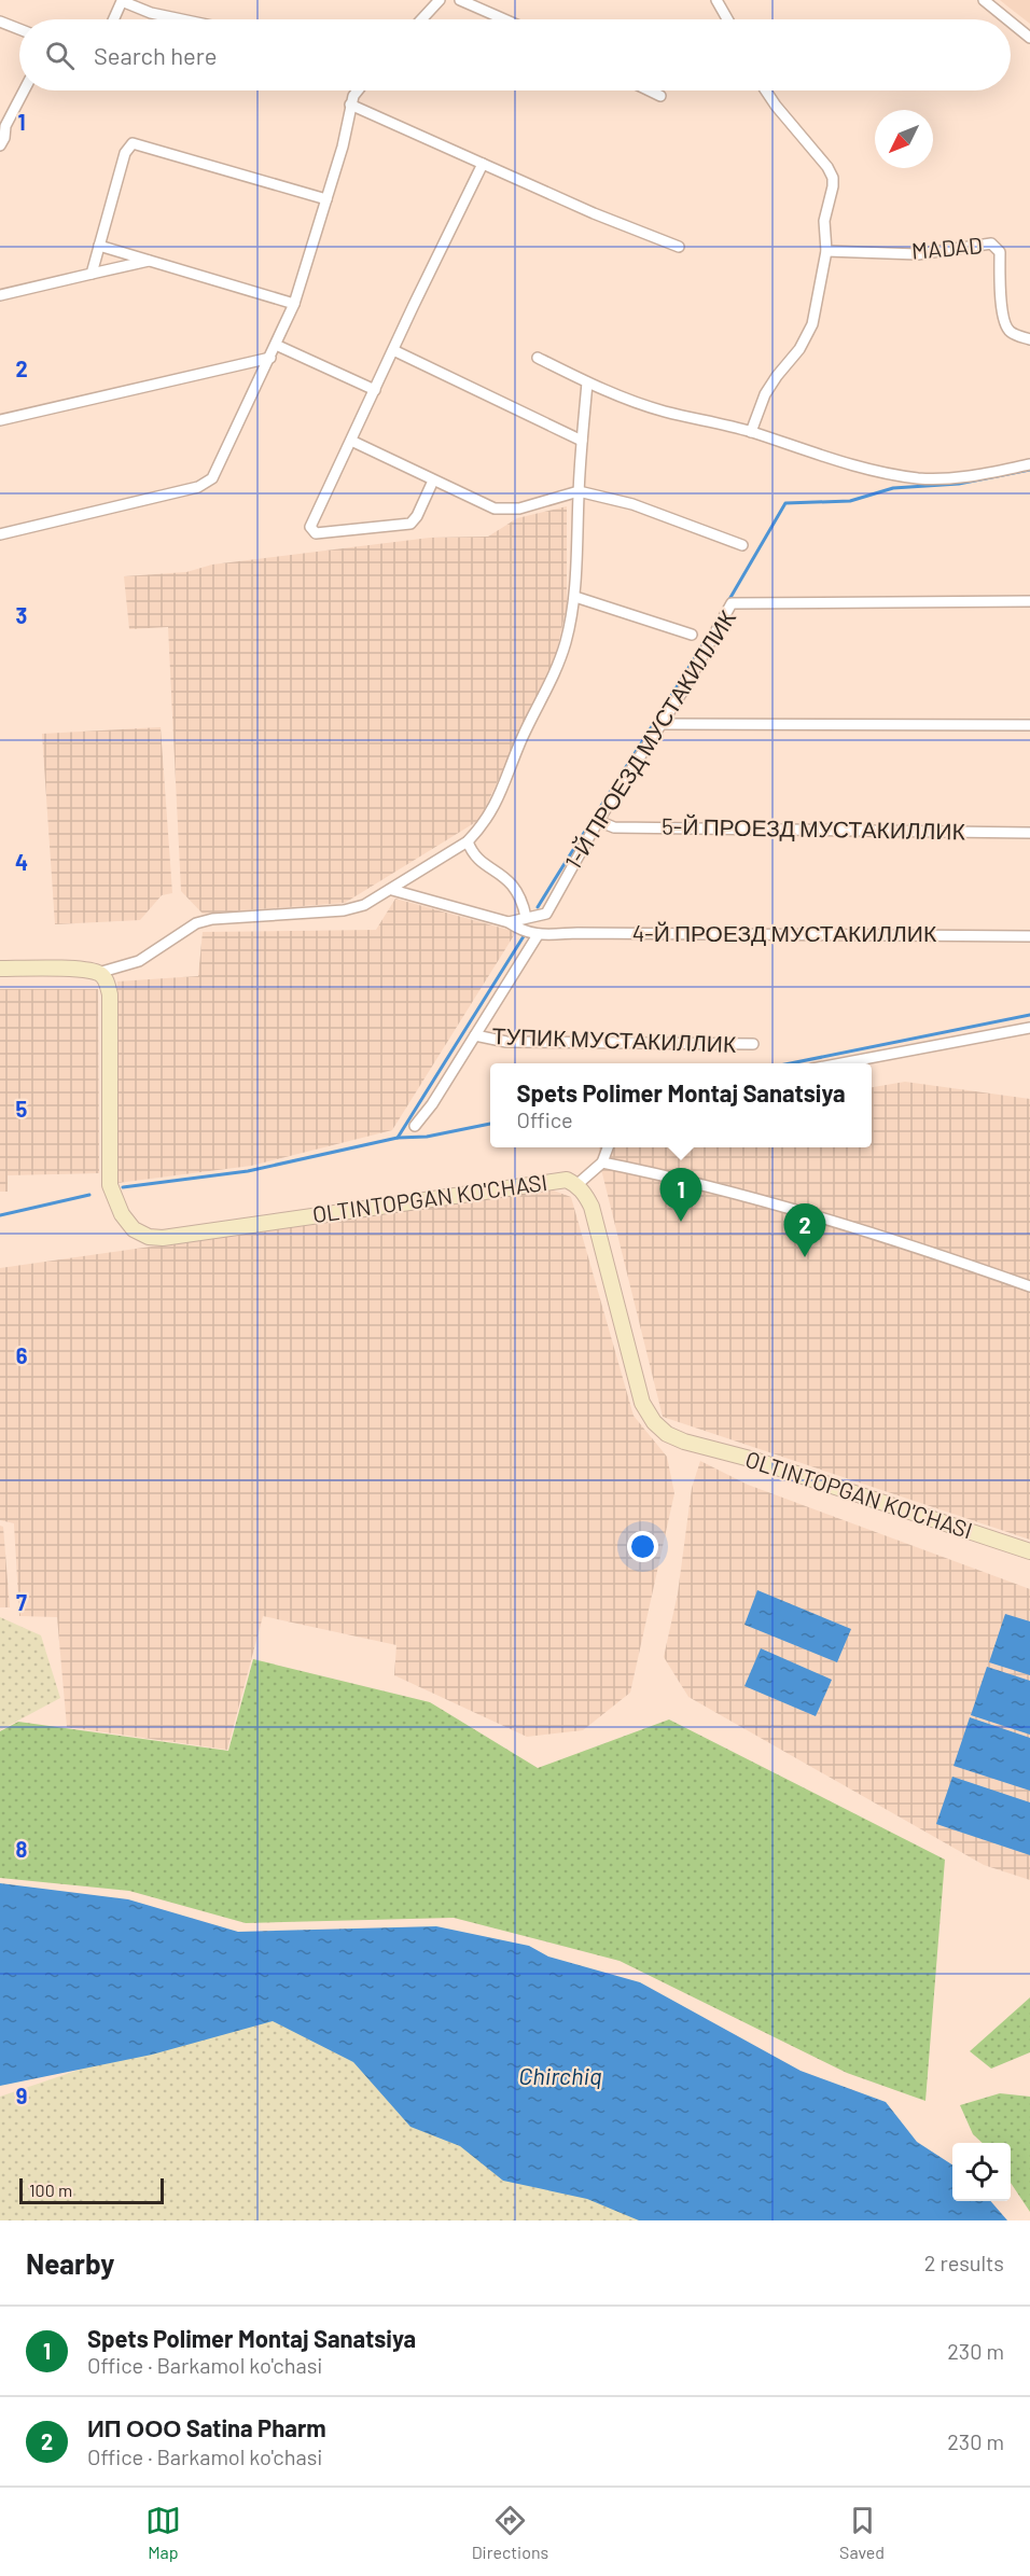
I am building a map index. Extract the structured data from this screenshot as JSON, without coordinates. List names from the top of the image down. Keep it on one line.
{"streets":{"street":["MADAD","1-Й ПРОЕЗД МУСТАКИЛЛИК","5-Й ПРОЕЗД МУСТАКИЛЛИК","4-Й ПРОЕЗД МУСТАКИЛЛИК","ТУПИК МУСТАКИЛЛИК","OLTINTOPGAN KO'CHASI"]},"crossings":[["1-Й ПРОЕЗД МУСТАКИЛЛИК","5-Й ПРОЕЗД МУСТАКИЛЛИК"]],"water":["Chirchiq"],"scale_bar":"100 m","north":"bottom left","page":{"search":"Search here","popup":["Spets Polimer Montaj Sanatsiya","Office"],"pins":["1","2"],"scale":"100 m","heading":["Nearby","2 results"],"list":[{"mark":"1","name":"Spets Polimer Montaj Sanatsiya","note":"Office · Barkamol ko'chasi","value":"230 m"},{"mark":"2","name":"ИП ООО Satina Pharm","note":"Office · Barkamol ko'chasi","value":"230 m"}],"nav":["Map","Directions","Saved"]},"grid":{"rows":["1","2","3","4","5","6","7","8","9"]}}
